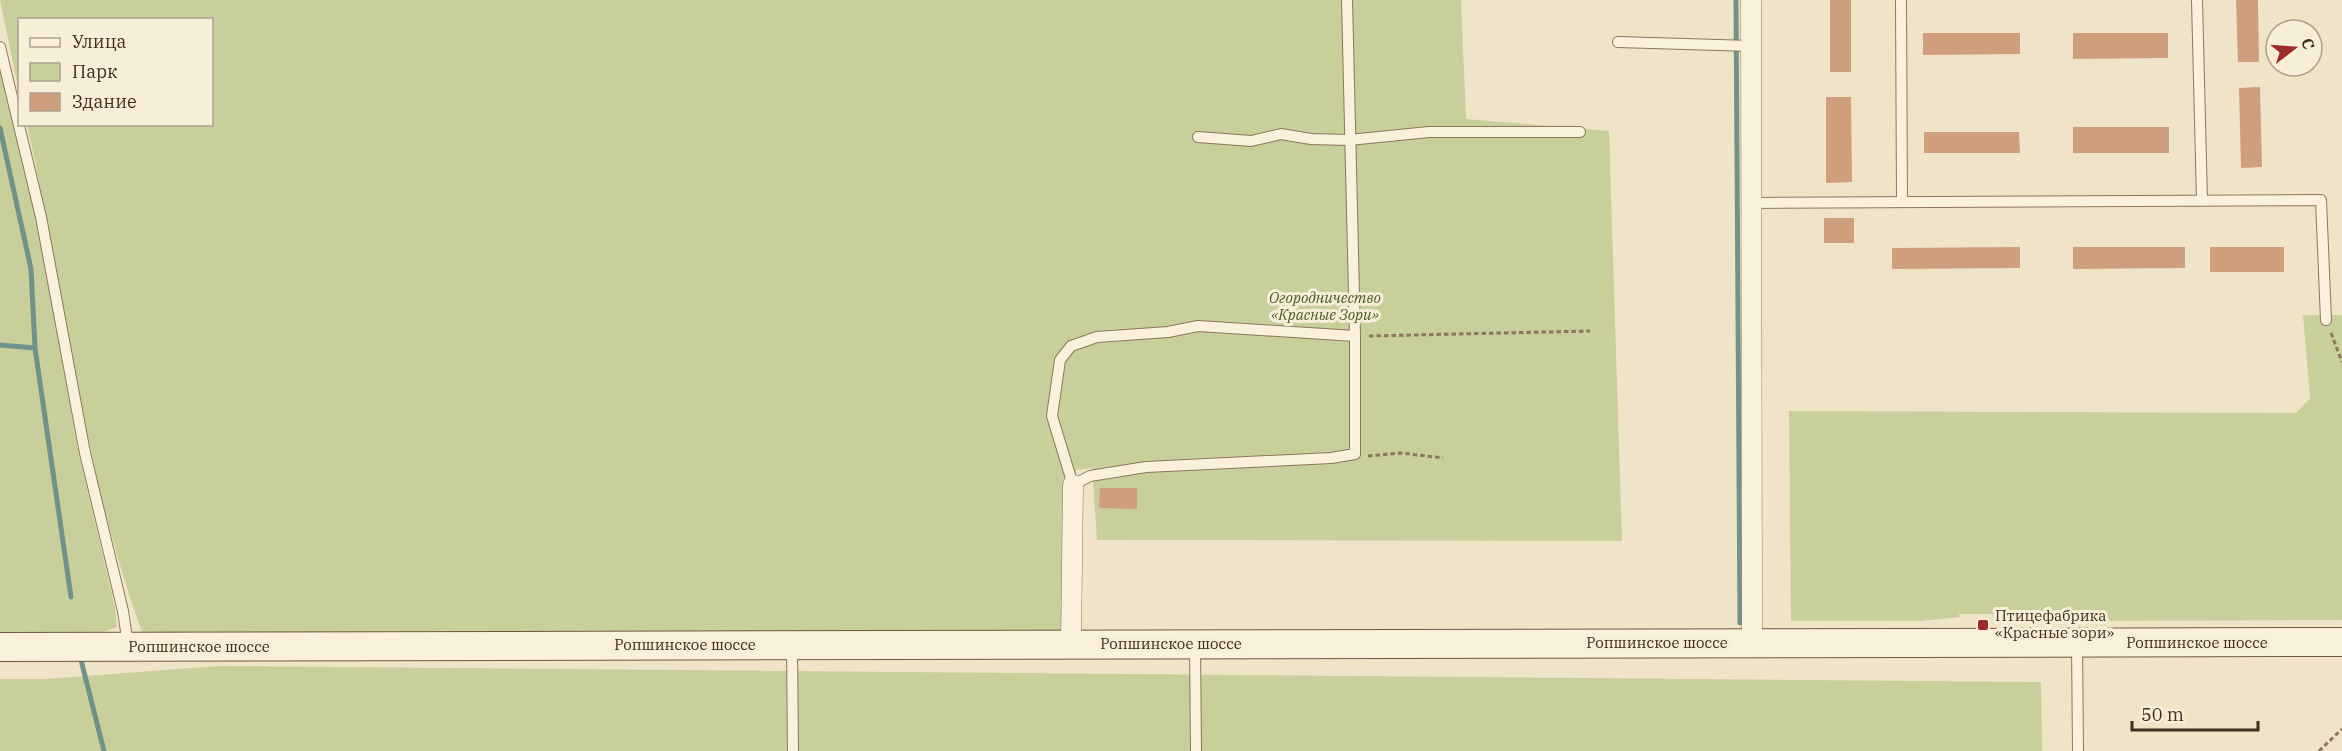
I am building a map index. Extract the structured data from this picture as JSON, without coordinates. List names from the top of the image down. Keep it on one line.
{"streets":{"main road":["Ропшинское шоссе"]},"parks":["Огородничество «Красные Зори»"],"places":{"transit":["Птицефабрика «Красные зори»"]},"legend":["Улица","Парк","Здание"],"scale_bar":"50 m","north":"right"}
